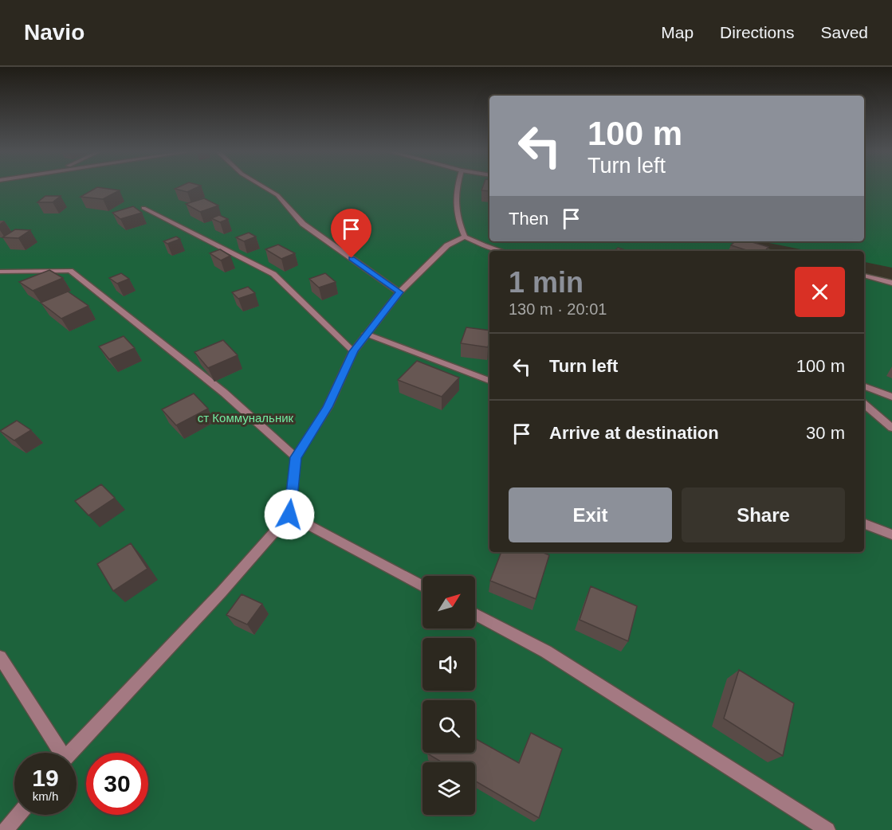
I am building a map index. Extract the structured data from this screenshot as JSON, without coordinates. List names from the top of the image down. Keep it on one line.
{"parks":["ст Коммунальник"],"north":"top right","page":{"header":"Navio","nav":["Map","Directions","Saved"],"turn":["100 m","Turn left"],"then":"Then","heading":["1 min","130 m · 20:01"],"list":[{"name":"Turn left","value":"100 m"},{"name":"Arrive at destination","value":"30 m"}],"buttons":["Exit","Share"],"speed":"19 km/h","limit":"30"}}
